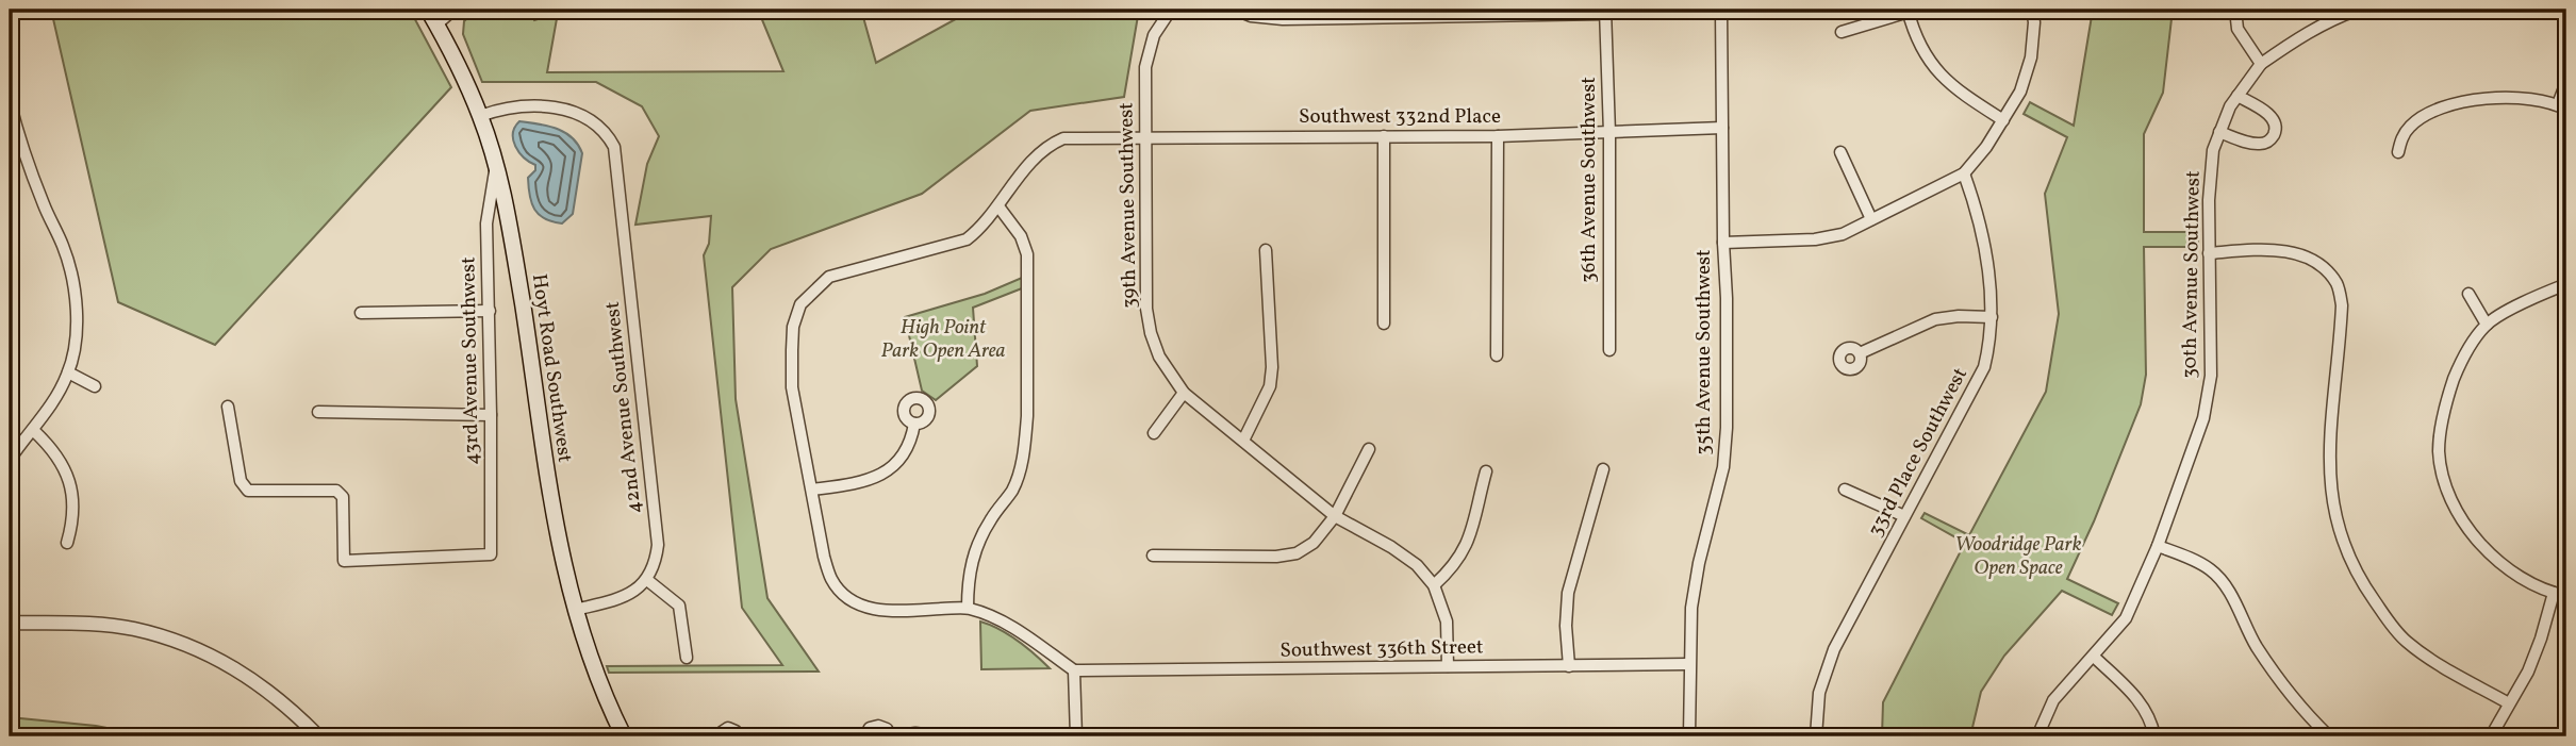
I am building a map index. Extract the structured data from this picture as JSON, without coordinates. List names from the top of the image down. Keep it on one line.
{"streets":{"main road":["Hoyt Road Southwest"],"street":["Southwest 332nd Place","36th Avenue Southwest","39th Avenue Southwest","30th Avenue Southwest","35th Avenue Southwest","43rd Avenue Southwest","42nd Avenue Southwest","33rd Place Southwest","Southwest 336th Street"]},"crossings":[["Southwest 332nd Place","36th Avenue Southwest"],["Southwest 332nd Place","39th Avenue Southwest"],["Southwest 332nd Place","35th Avenue Southwest"],["35th Avenue Southwest","Southwest 336th Street"],["43rd Avenue Southwest","Hoyt Road Southwest"],["Hoyt Road Southwest","42nd Avenue Southwest"]],"parks":["High Point Park Open Area","Woodridge Park Open Space"]}
